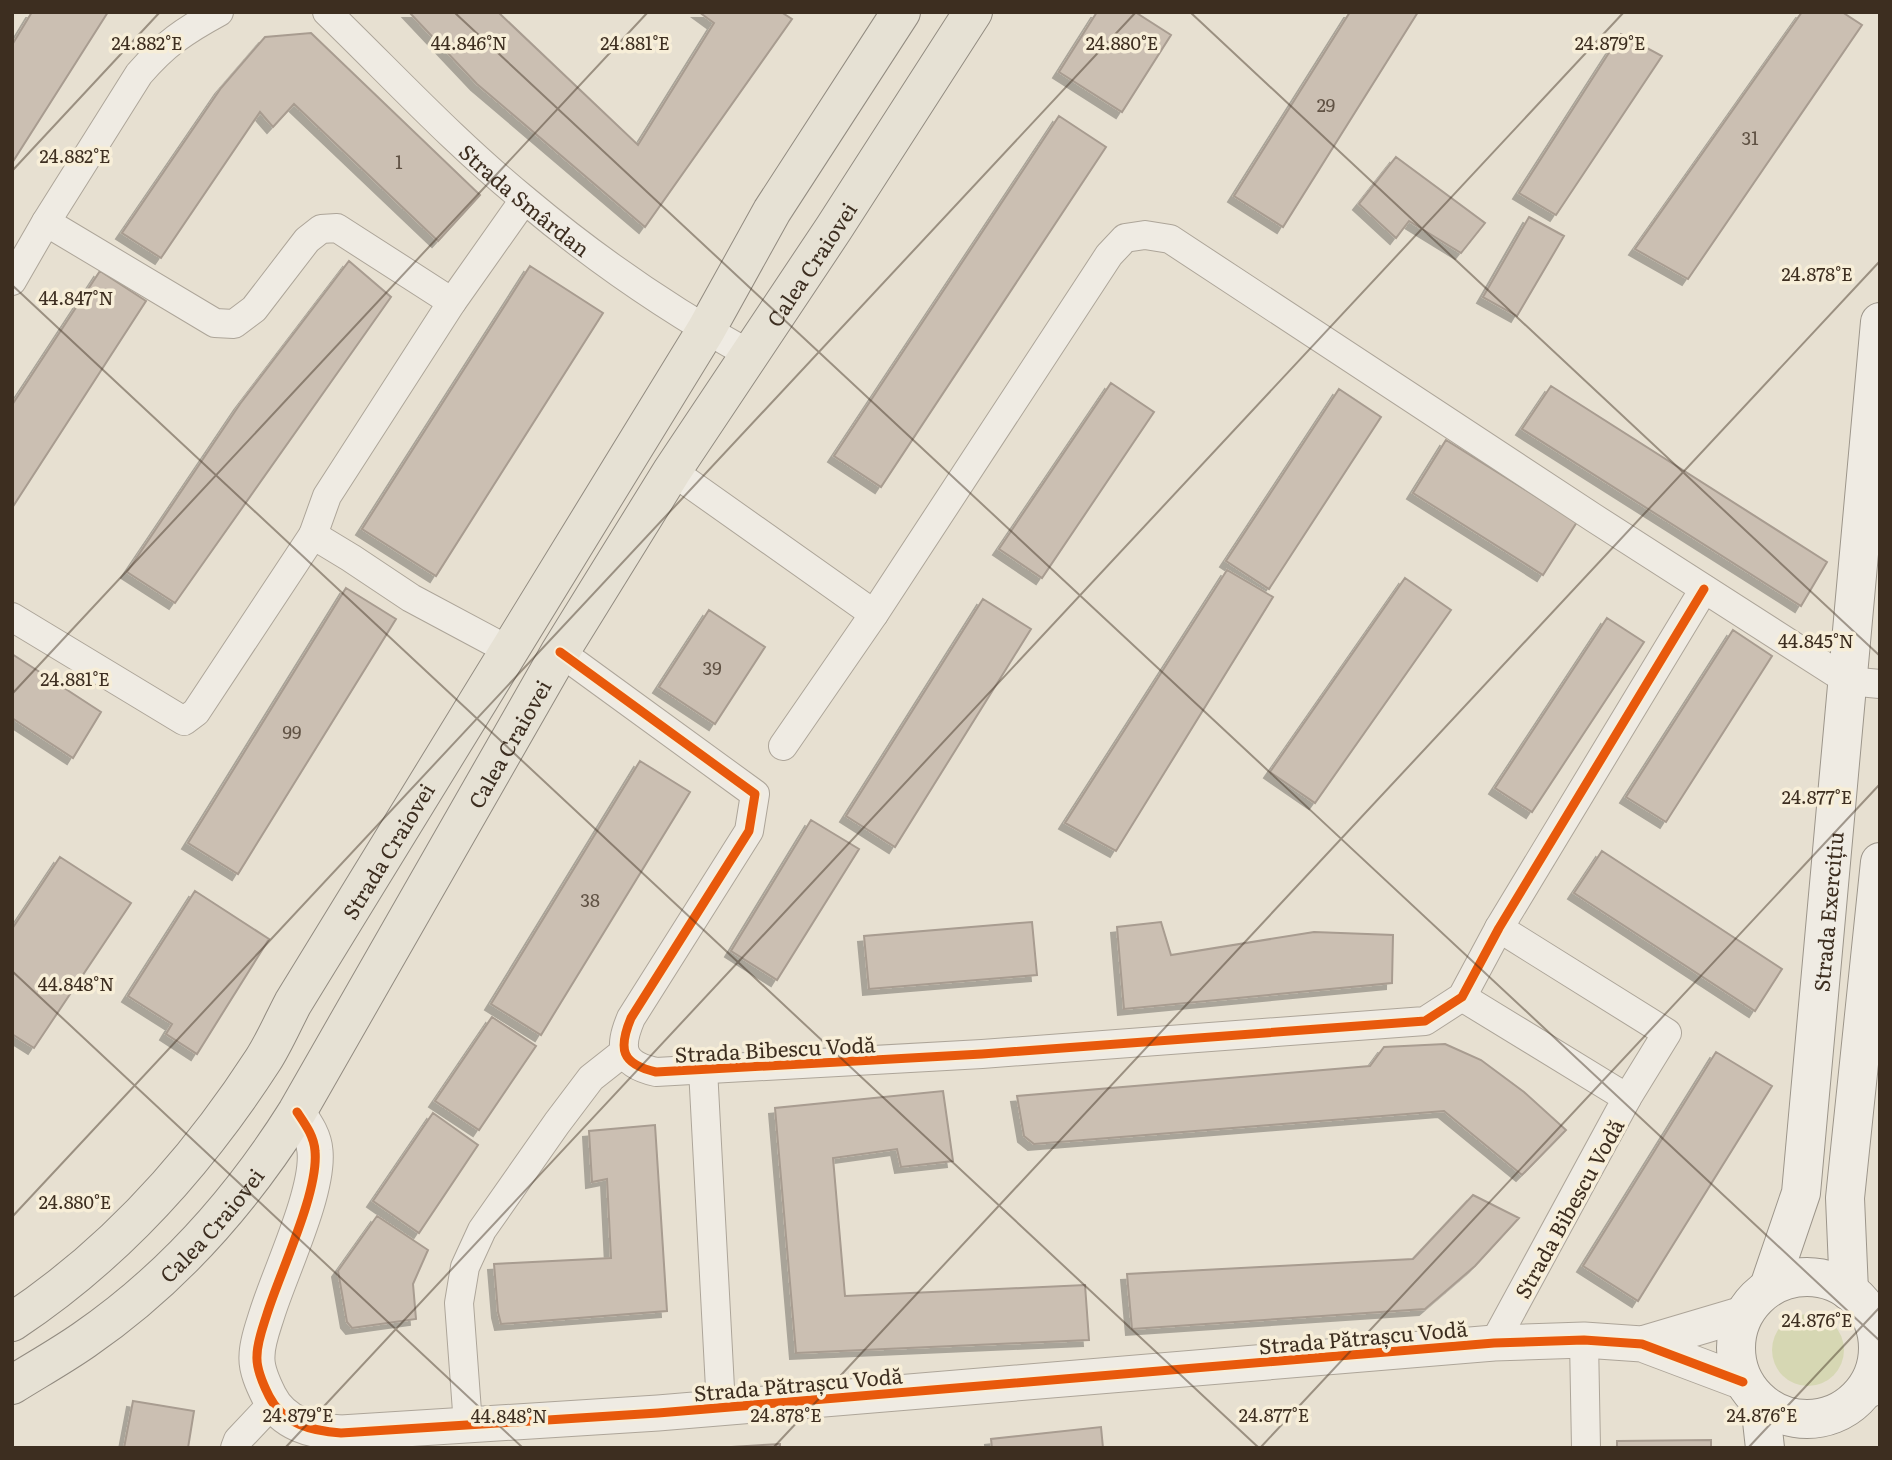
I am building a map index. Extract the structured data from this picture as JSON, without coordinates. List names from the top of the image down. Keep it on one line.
{"streets":{"main road":["Calea Craiovei","Strada Craiovei","Strada Exercițiu"],"street":["Strada Smârdan","Strada Bibescu Vodă","Strada Pătrașcu Vodă"]},"crossings":[["Strada Smârdan","Calea Craiovei"],["Strada Smârdan","Strada Craiovei"],["Calea Craiovei","Strada Pătrașcu Vodă"],["Strada Bibescu Vodă","Strada Pătrașcu Vodă"]],"house_numbers":["29","31","1","39","99","38"],"coordinates":["44.846°N","24.882°E","24.881°E","24.880°E","24.879°E","24.878°E","44.847°N","44.845°N","24.877°E","44.848°N","24.876°E"]}
